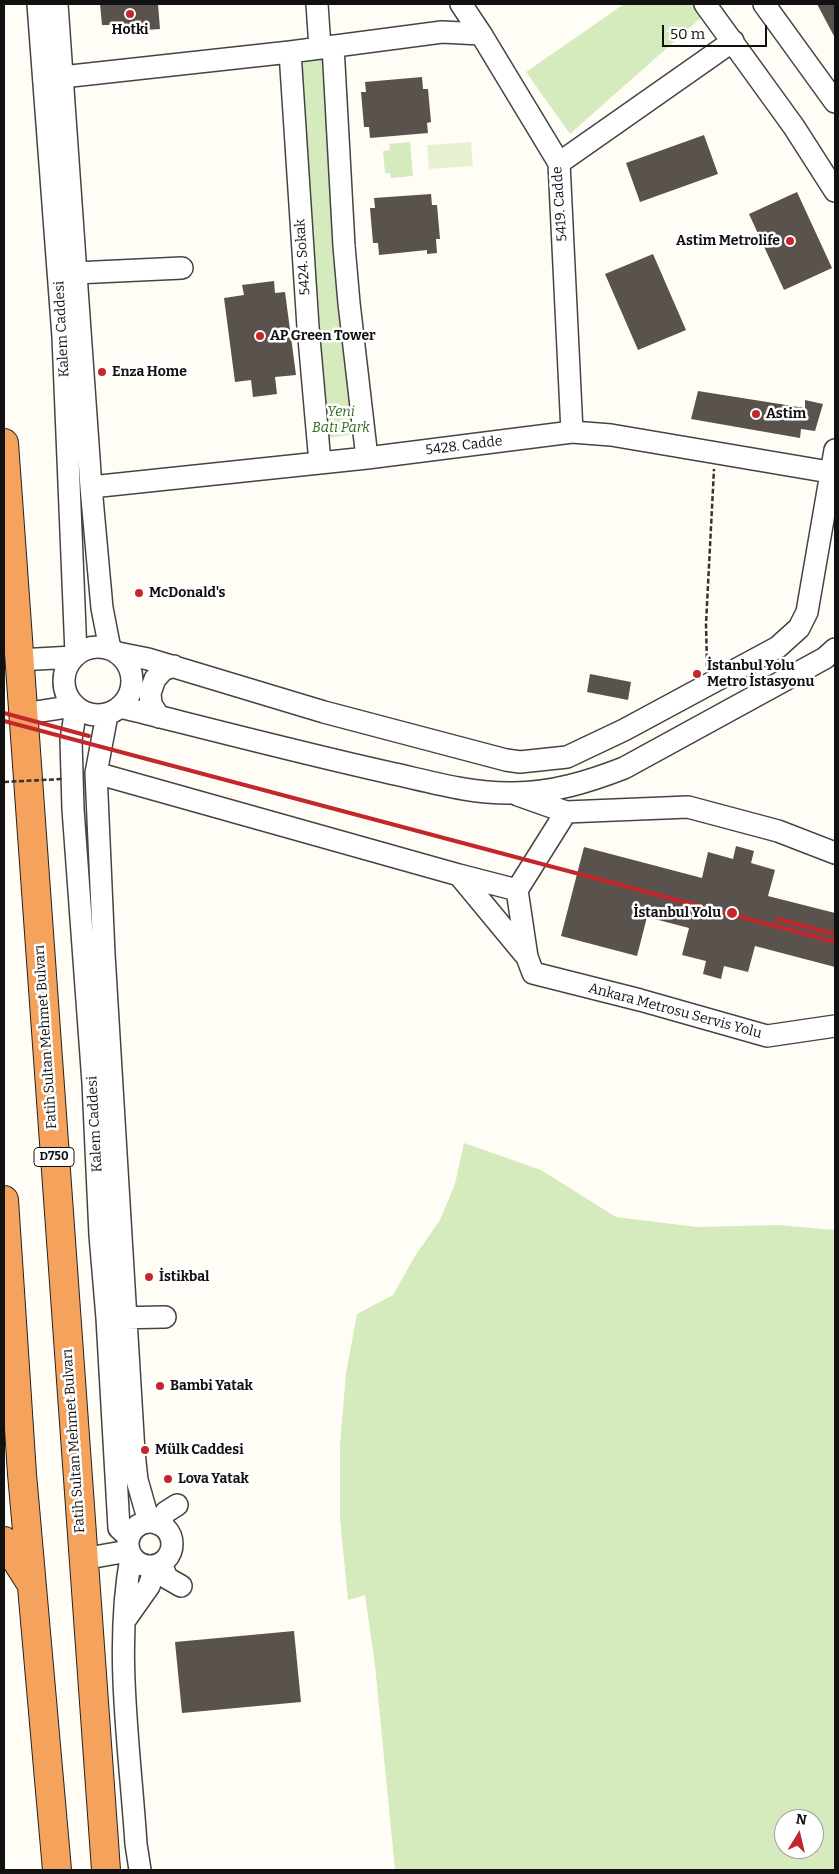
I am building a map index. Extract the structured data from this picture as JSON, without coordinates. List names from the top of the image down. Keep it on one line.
{"streets":{"highway":["Fatih Sultan Mehmet Bulvarı","D750"],"street":["5419. Cadde","5424. Sokak","Kalem Caddesi","5428. Cadde","Ankara Metrosu Servis Yolu"]},"crossings":[["5419. Cadde","5428. Cadde"],["5424. Sokak","5428. Cadde"],["Kalem Caddesi","5428. Cadde"]],"parks":["Yeni Batı Park"],"places":["Hotki","Astim Metrolife","AP Green Tower","Enza Home","Astim","McDonald's","İstanbul Yolu Metro İstasyonu","İstanbul Yolu","İstikbal","Bambi Yatak","Mülk Caddesi","Lova Yatak"],"scale_bar":"50 m","north":"top"}
